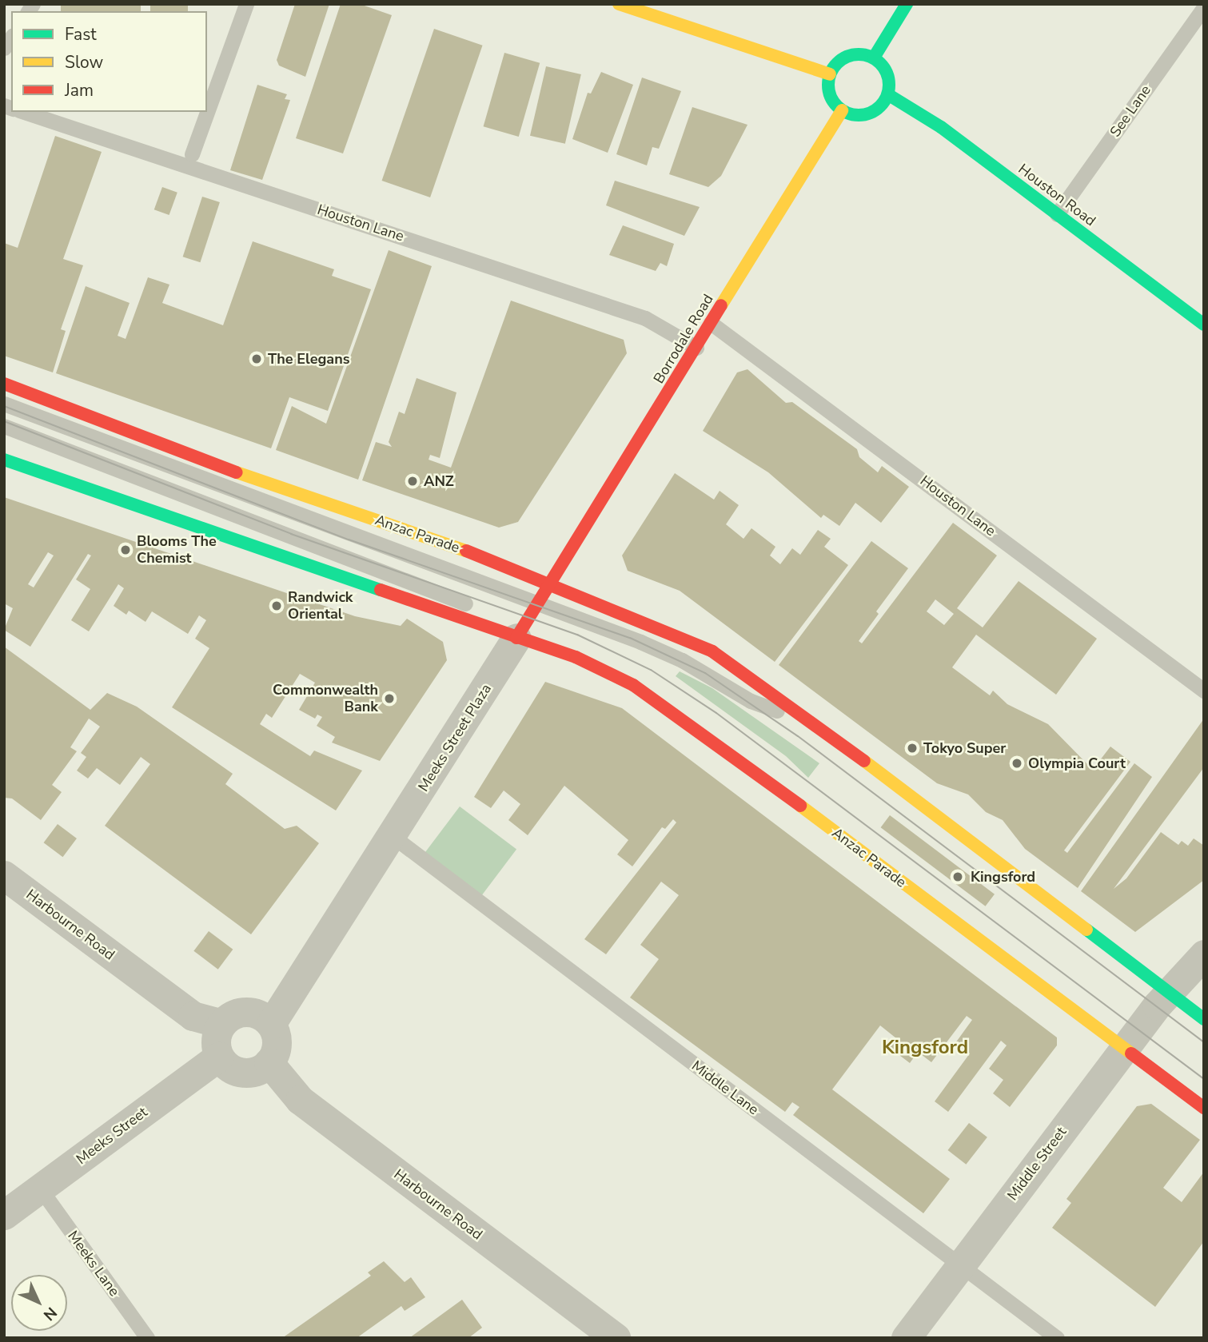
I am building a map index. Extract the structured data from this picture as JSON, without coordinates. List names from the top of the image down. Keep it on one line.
{"streets":{"main road":["Houston Road","Borrodale Road","Anzac Parade"],"street":["Meeks Street Plaza","Harbourne Road","Meeks Street","Middle Street"],"lane":["See Lane","Houston Lane","Middle Lane","Meeks Lane"]},"crossings":[["See Lane","Houston Road"],["Houston Road","Borrodale Road"],["Houston Lane","Borrodale Road"],["Borrodale Road","Anzac Parade"],["Borrodale Road","Meeks Street Plaza"],["Anzac Parade","Meeks Street Plaza"],["Anzac Parade","Middle Street"],["Meeks Street Plaza","Middle Lane"],["Harbourne Road","Meeks Street"],["Middle Lane","Middle Street"],["Meeks Street","Meeks Lane"]],"districts":["Kingsford"],"places":["The Elegans","ANZ","Blooms The Chemist","Randwick Oriental","Commonwealth Bank","Tokyo Super","Olympia Court","Kingsford"],"legend":["Fast","Slow","Jam"],"north":"bottom right"}
